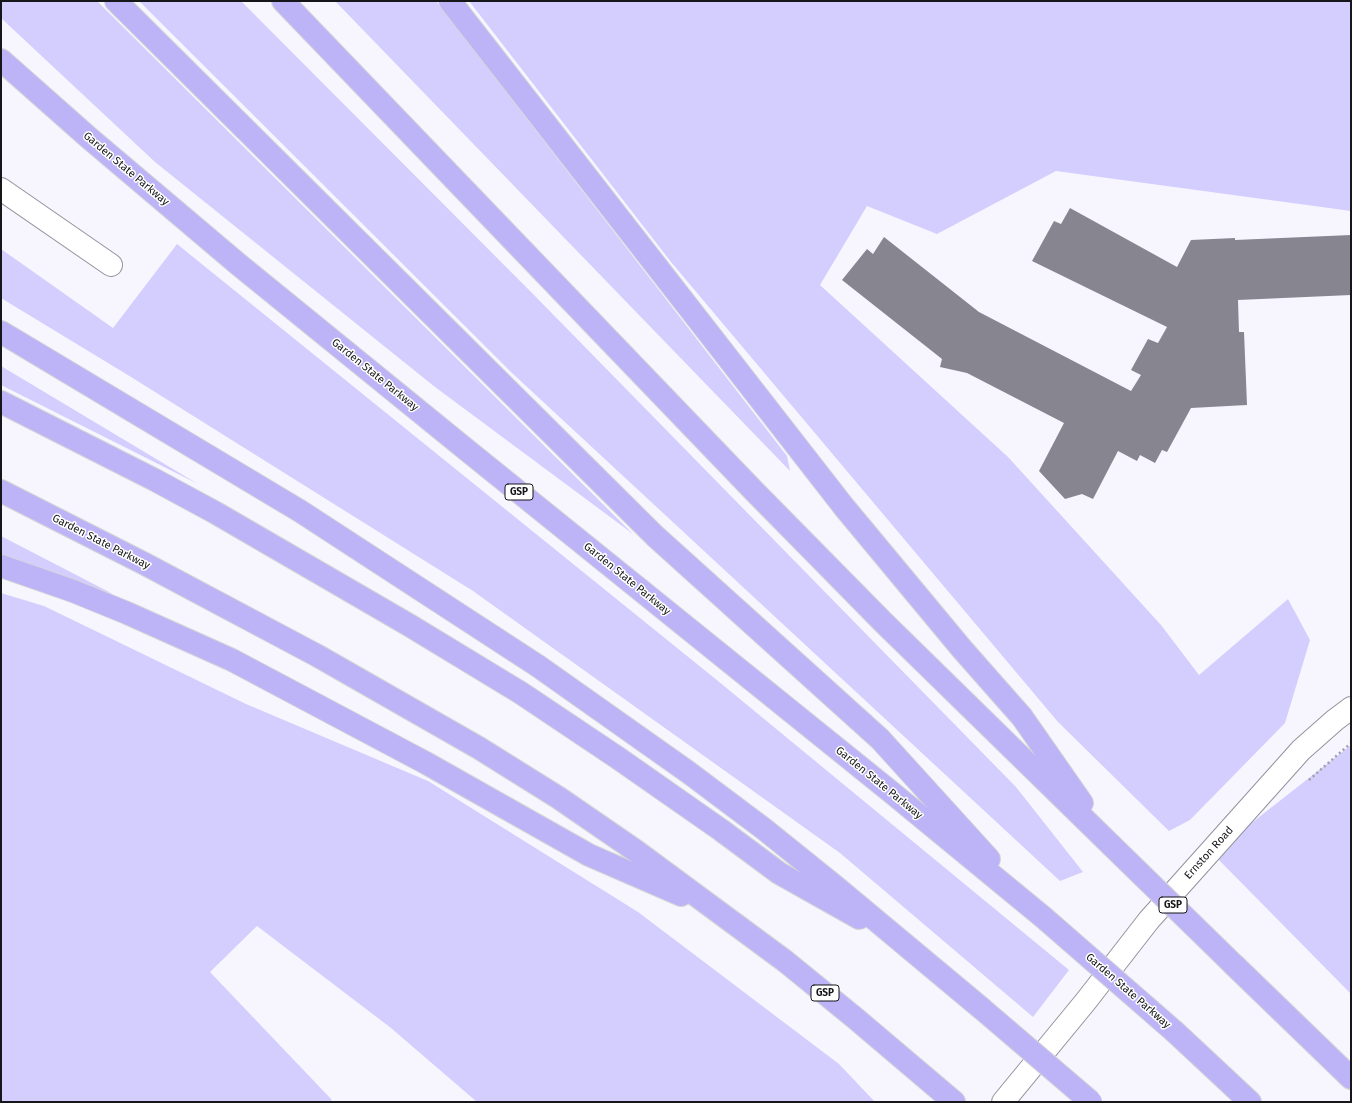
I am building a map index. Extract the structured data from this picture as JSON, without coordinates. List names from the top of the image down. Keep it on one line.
{"streets":{"highway":["Garden State Parkway","GSP"],"street":["Ernston Road"]}}
